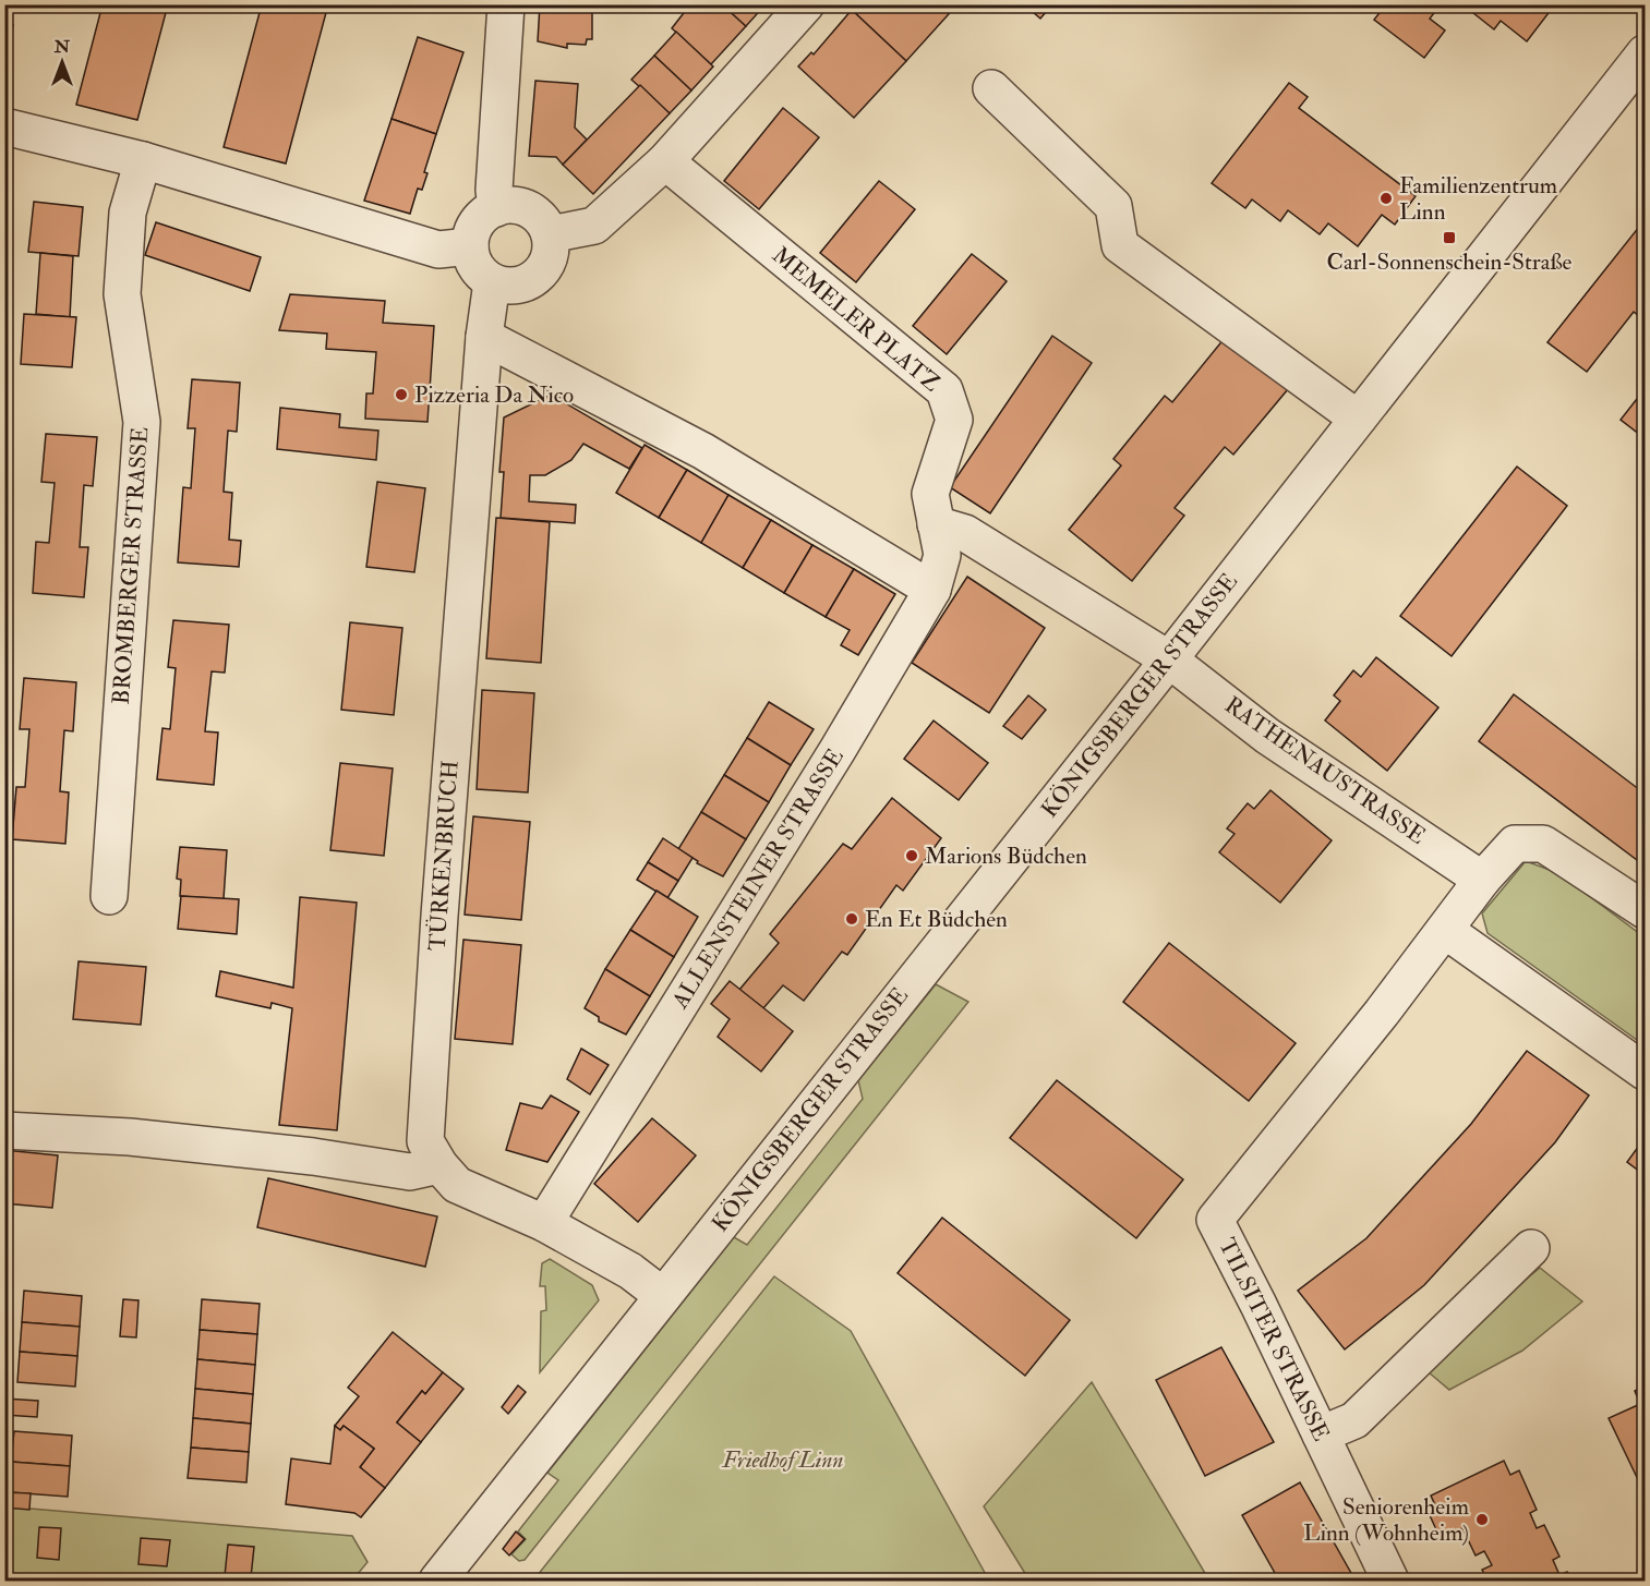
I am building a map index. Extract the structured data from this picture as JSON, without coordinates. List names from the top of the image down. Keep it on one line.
{"streets":{"street":["MEMELER PLATZ","BROMBERGER STRASSE","KÖNIGSBERGER STRASSE","RATHENAUSTRASSE","TÜRKENBRUCH","ALLENSTEINER STRASSE","TILSITER STRASSE"]},"crossings":[["MEMELER PLATZ","ALLENSTEINER STRASSE"],["KÖNIGSBERGER STRASSE","RATHENAUSTRASSE"],["KÖNIGSBERGER STRASSE","TÜRKENBRUCH"],["TÜRKENBRUCH","ALLENSTEINER STRASSE"]],"parks":["Friedhof Linn"],"places":{"other":["Familienzentrum Linn","Pizzeria Da Nico","Marions Büdchen","En Et Büdchen","Seniorenheim Linn (Wohnheim)"],"transit":["Carl-Sonnenschein-Straße"]},"north":"top"}
